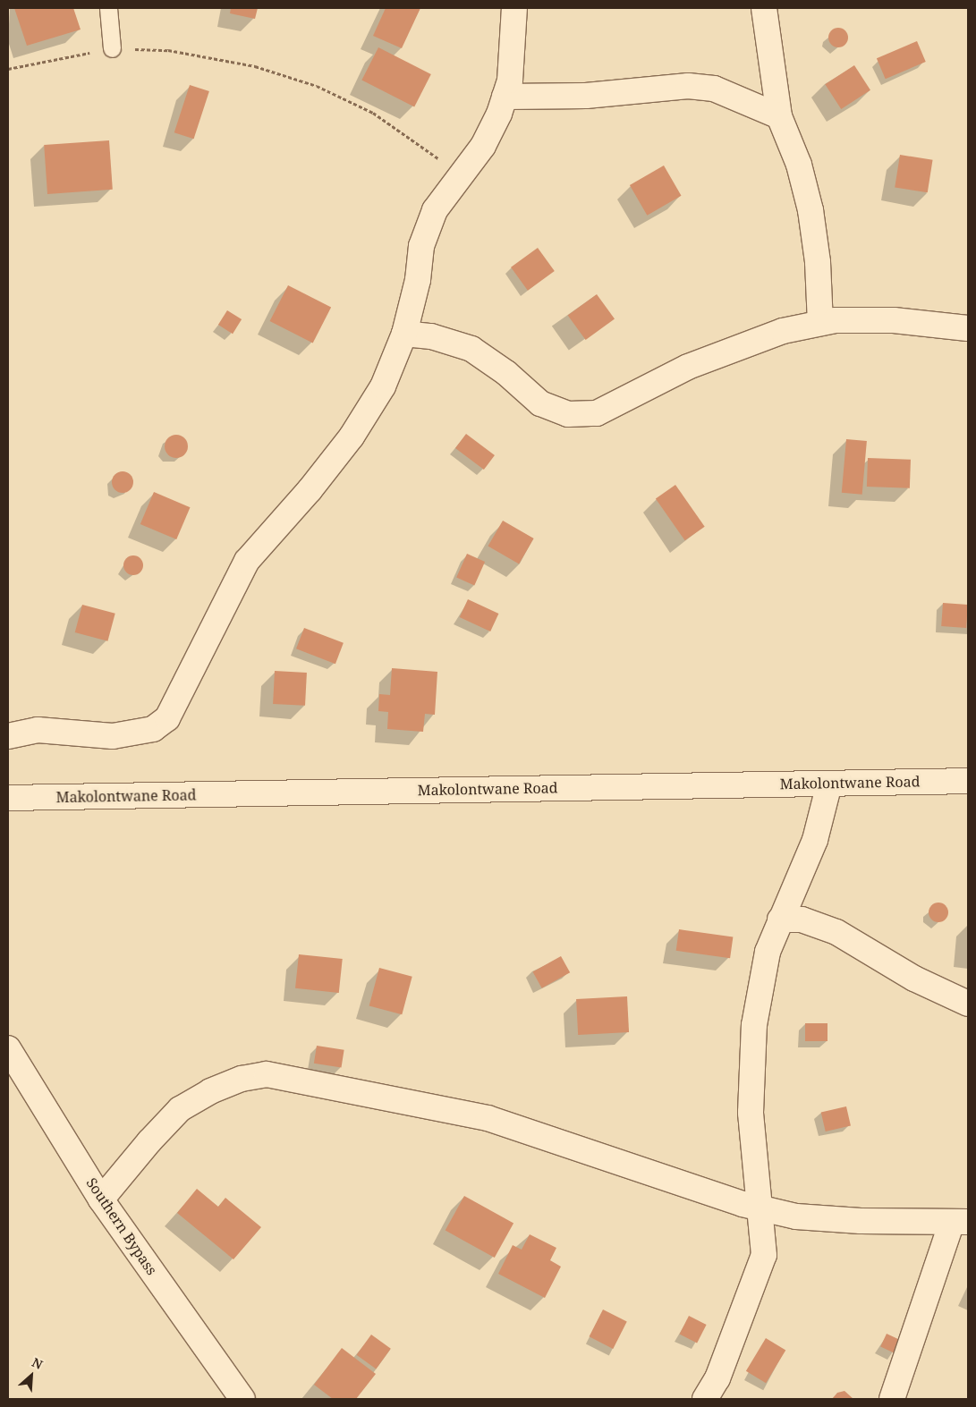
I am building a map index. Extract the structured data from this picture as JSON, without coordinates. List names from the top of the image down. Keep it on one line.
{"streets":{"street":["Makolontwane Road","Southern Bypass"]},"north":"top right"}
